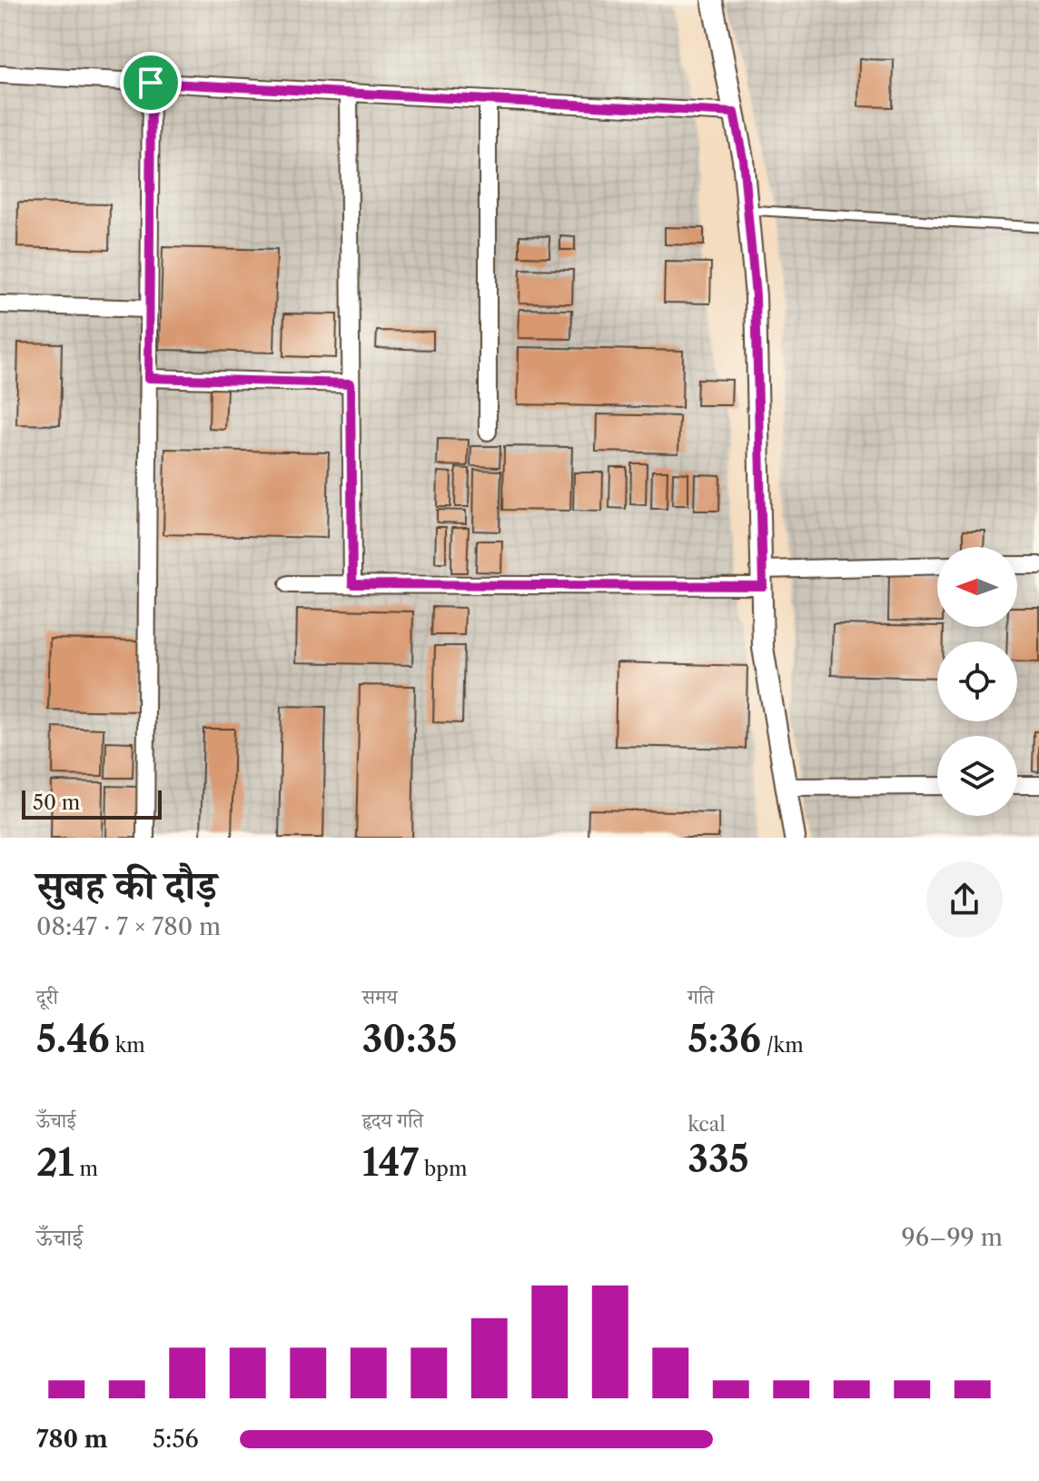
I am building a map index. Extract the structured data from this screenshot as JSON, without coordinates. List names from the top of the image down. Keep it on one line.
{"scale_bar":"50 m","north":"left","page":{"scale":"50 m","heading":["सुबह की दौड़","08:47 · 7 × 780 m"],"stats":[["दूरी","5.46 km"],["समय","30:35"],["गति","5:36 /km"],["ऊँचाई","21 m"],["हृदय गति","147 bpm"],["kcal","335"]],"chart":["ऊँचाई","96–99 m"],"list":[{"name":"780 m","note":"5:56"}]}}
